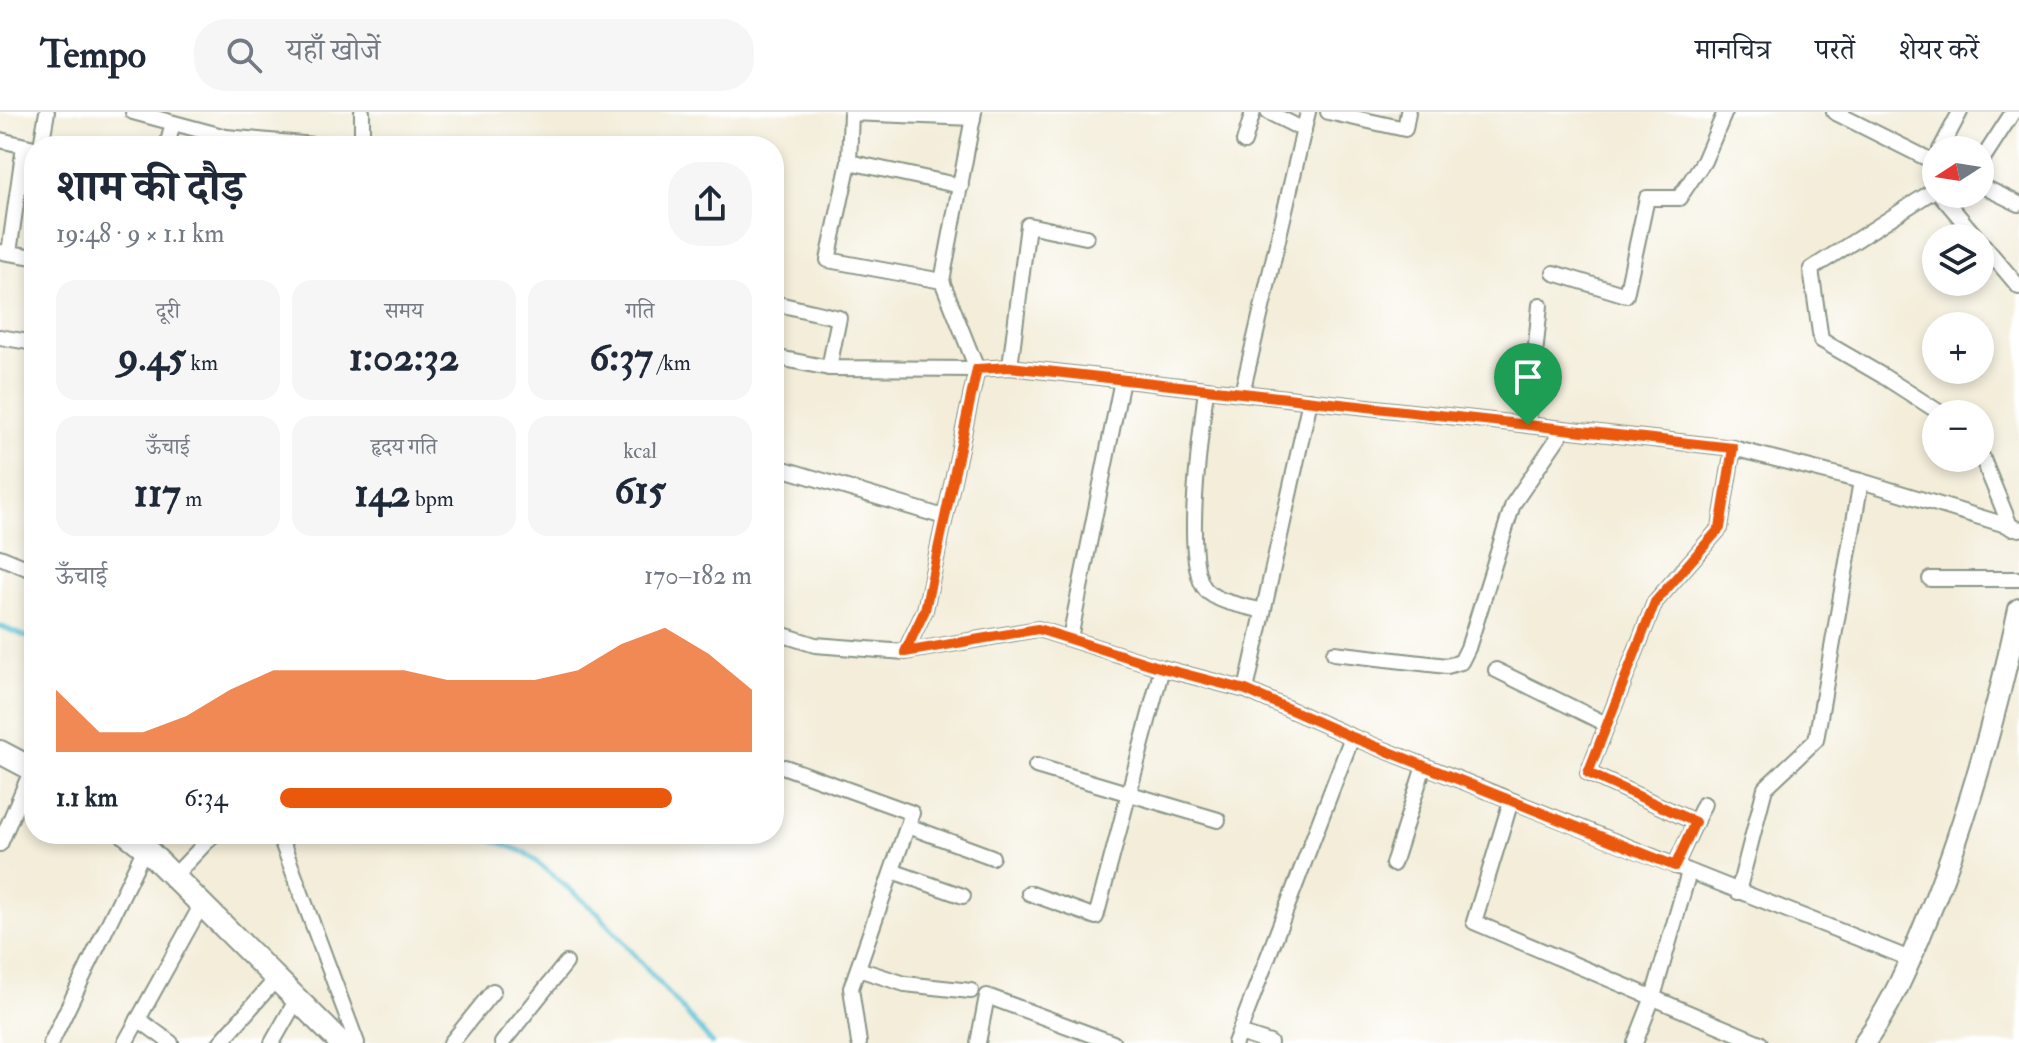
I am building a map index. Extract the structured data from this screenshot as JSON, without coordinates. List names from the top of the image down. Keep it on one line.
{"north":"left","page":{"header":"Tempo","search":"यहाँ खोजें","nav":["मानचित्र","परतें","शेयर करें"],"map_buttons":["+","−"],"heading":["शाम की दौड़","19:48 · 9 × 1.1 km"],"stats":[["दूरी","9.45 km"],["समय","1:02:32"],["गति","6:37 /km"],["ऊँचाई","117 m"],["हृदय गति","142 bpm"],["kcal","615"]],"chart":["ऊँचाई","170–182 m"],"list":[{"name":"1.1 km","note":"6:34"}]}}
